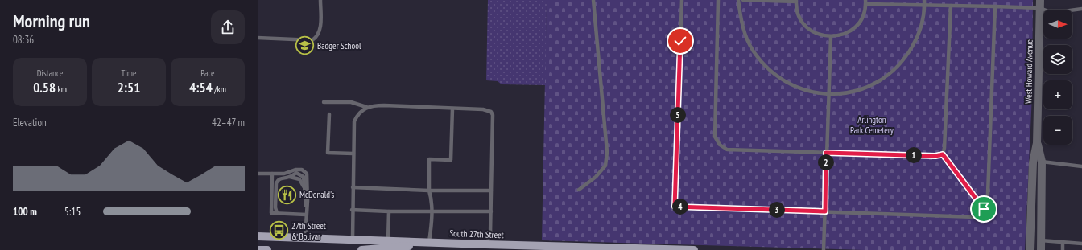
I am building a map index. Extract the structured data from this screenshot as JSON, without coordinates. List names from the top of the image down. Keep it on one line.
{"streets":{"main road":["South 27th Street"],"street":["West Howard Avenue"]},"parks":["Arlington Park Cemetery"],"places":{"school or university":["Badger School"],"restaurant":["McDonald's"],"bus stop":["27th Street & Bolivar"]},"north":"right","page":{"heading":["Morning run","08:36"],"map_buttons":["+","−"],"stats":[["Distance","0.58 km"],["Time","2:51"],["Pace","4:54 /km"]],"pins":["5","1","2","4","3"],"chart":["Elevation","42–47 m"],"list":[{"name":"100 m","note":"5:15"}]}}
